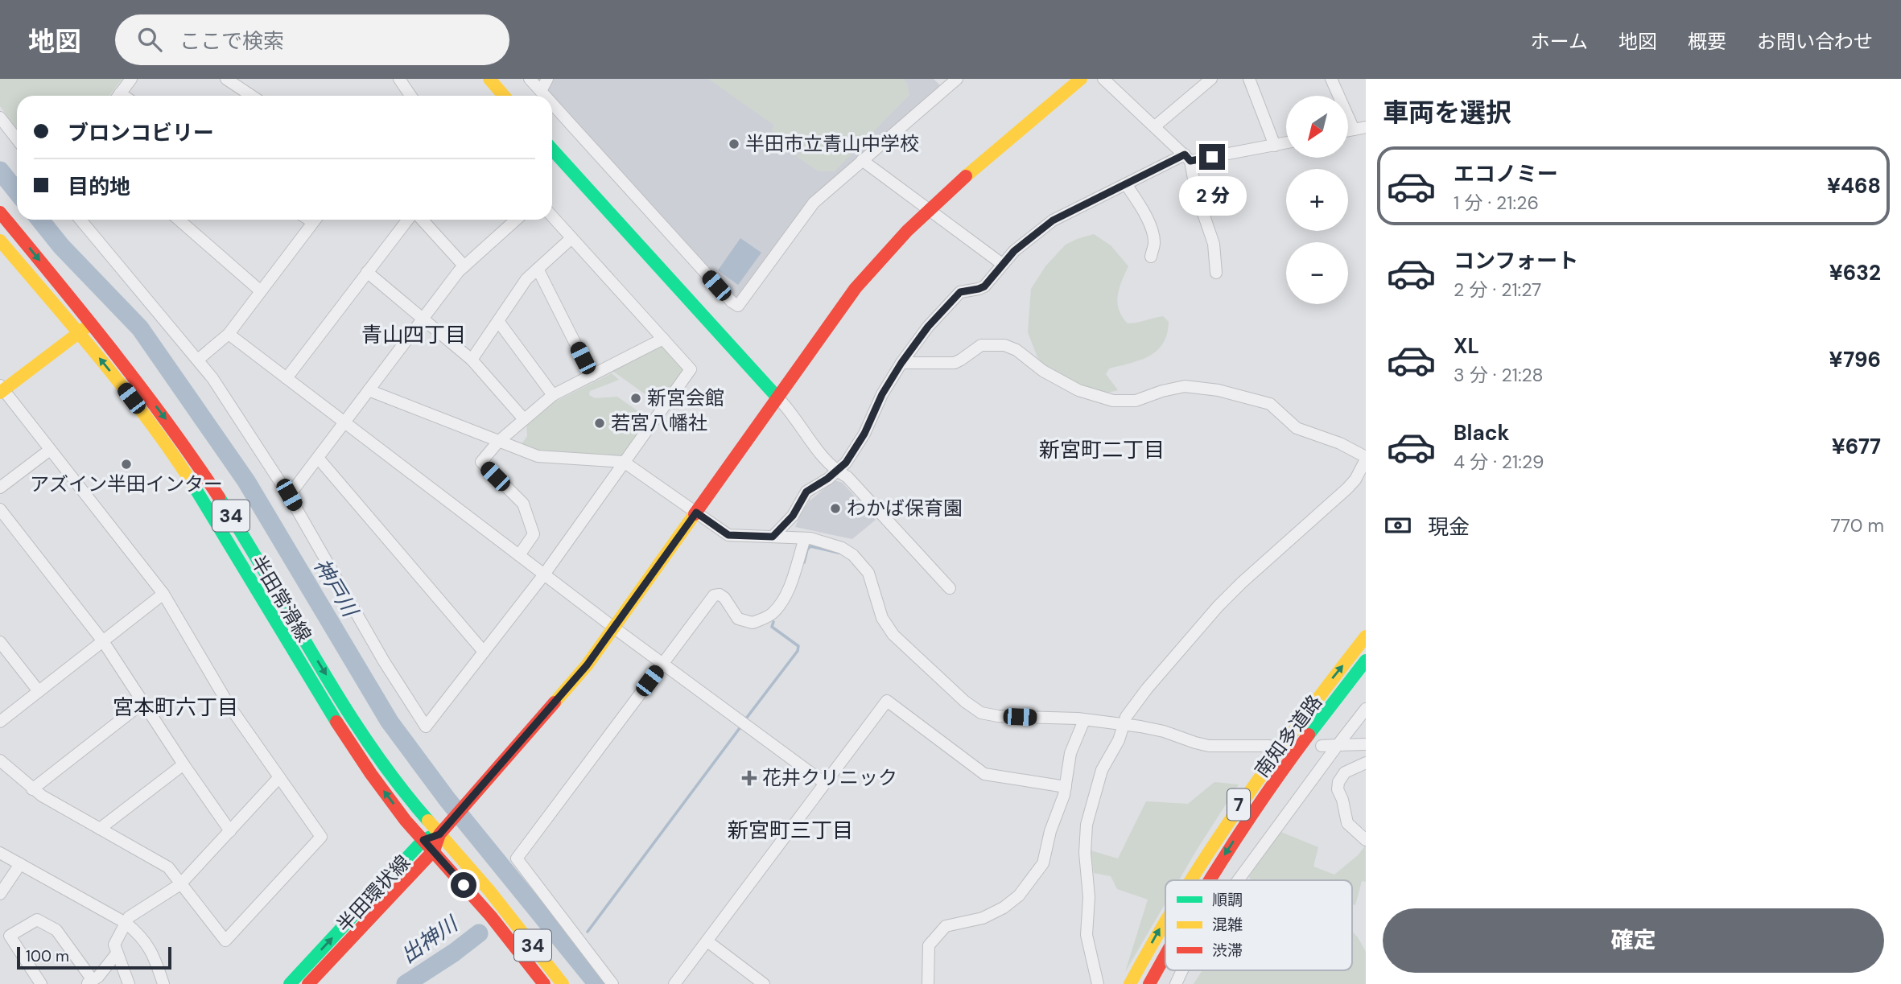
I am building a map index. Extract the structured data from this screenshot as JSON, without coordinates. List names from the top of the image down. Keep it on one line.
{"streets":{"main road":["34","半田常滑線","南知多道路","7","半田環状線"]},"crossings":[["半田常滑線","半田環状線"]],"districts":["青山四丁目","新宮町二丁目","宮本町六丁目","新宮町三丁目"],"water":["神戸川","出神川"],"places":{"other":["半田市立青山中学校","新宮会館","若宮八幡社","アズイン半田インター","わかば保育園"],"health":["花井クリニック"]},"legend":["順調","混雑","渋滞"],"scale_bar":"100 m","north":"bottom left","page":{"header":"地図","search":"ここで検索","nav":["ホーム","地図","概要","お問い合わせ"],"heading":"車両を選択","map_buttons":["+","−"],"banner":["ブロンコビリー","目的地"],"list":[{"name":"エコノミー","note":"1 分 · 21:26","value":"¥468"},{"name":"コンフォート","note":"2 分 · 21:27","value":"¥632"},{"name":"XL","note":"3 分 · 21:28","value":"¥796"},{"name":"Black","note":"4 分 · 21:29","value":"¥677"}],"bubble":"2 分","pay":["現金","770 m"],"buttons":"確定","scale":"100 m"}}
